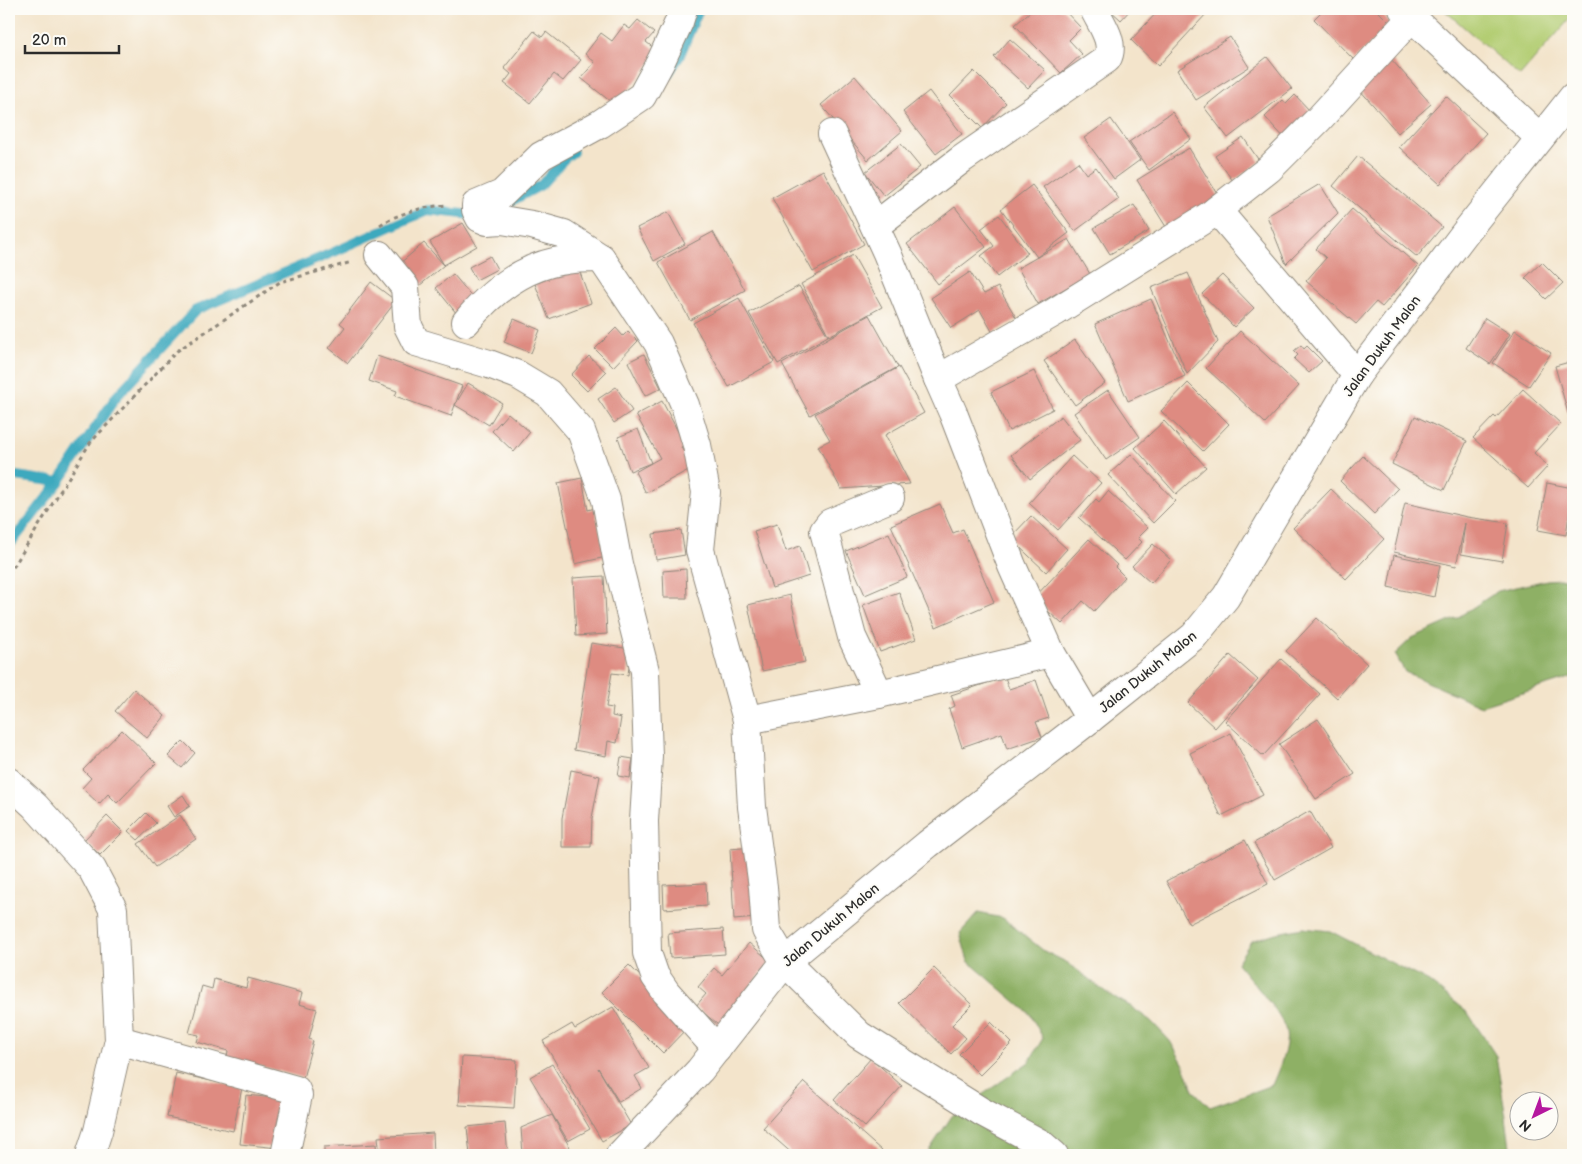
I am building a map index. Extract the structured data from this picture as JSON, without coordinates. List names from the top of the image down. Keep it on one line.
{"streets":{"street":["Jalan Dukuh Malon"]},"scale_bar":"20 m","north":"bottom left"}
